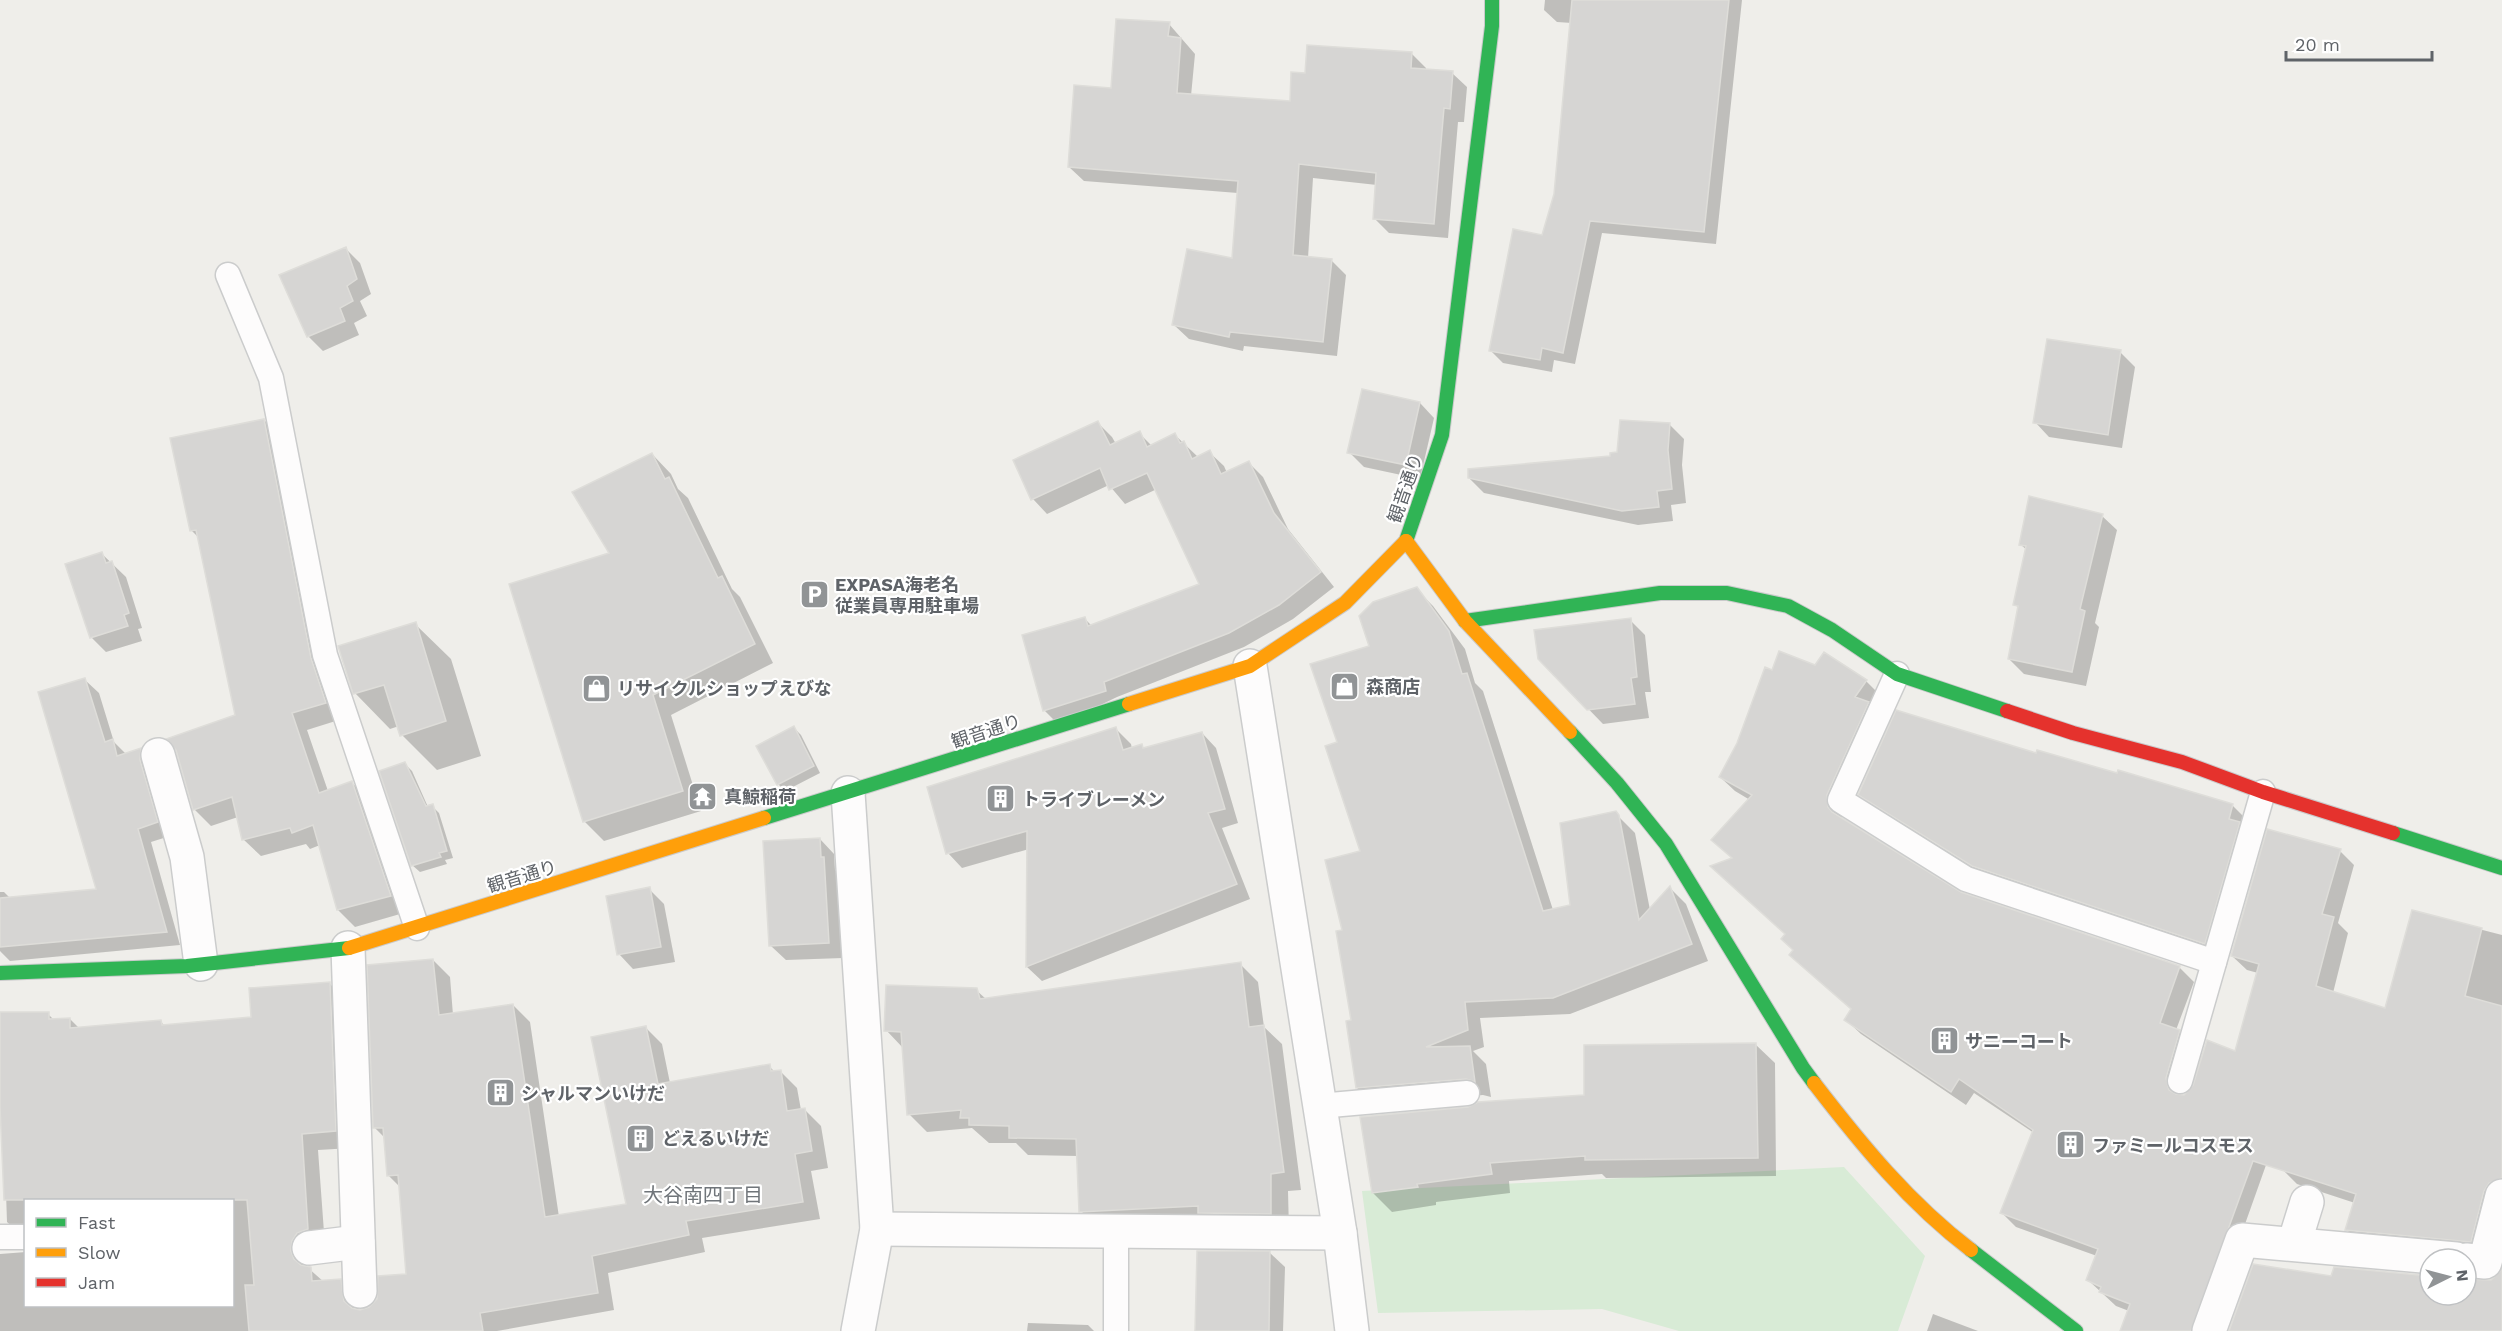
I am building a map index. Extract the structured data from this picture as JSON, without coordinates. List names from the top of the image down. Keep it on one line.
{"streets":{"street":["観音通り"]},"districts":["大谷南四丁目"],"places":{"parking":["EXPASA海老名 従業員専用駐車場"],"shop":["森商店","リサイクルショップえびな"],"temple":["真鯨稲荷"],"building":["トライブレーメン","サニーコート","シャルマンいけだ","どえるいけだ","ファミールコスモス"]},"legend":["Fast","Slow","Jam"],"scale_bar":"20 m","north":"right"}
